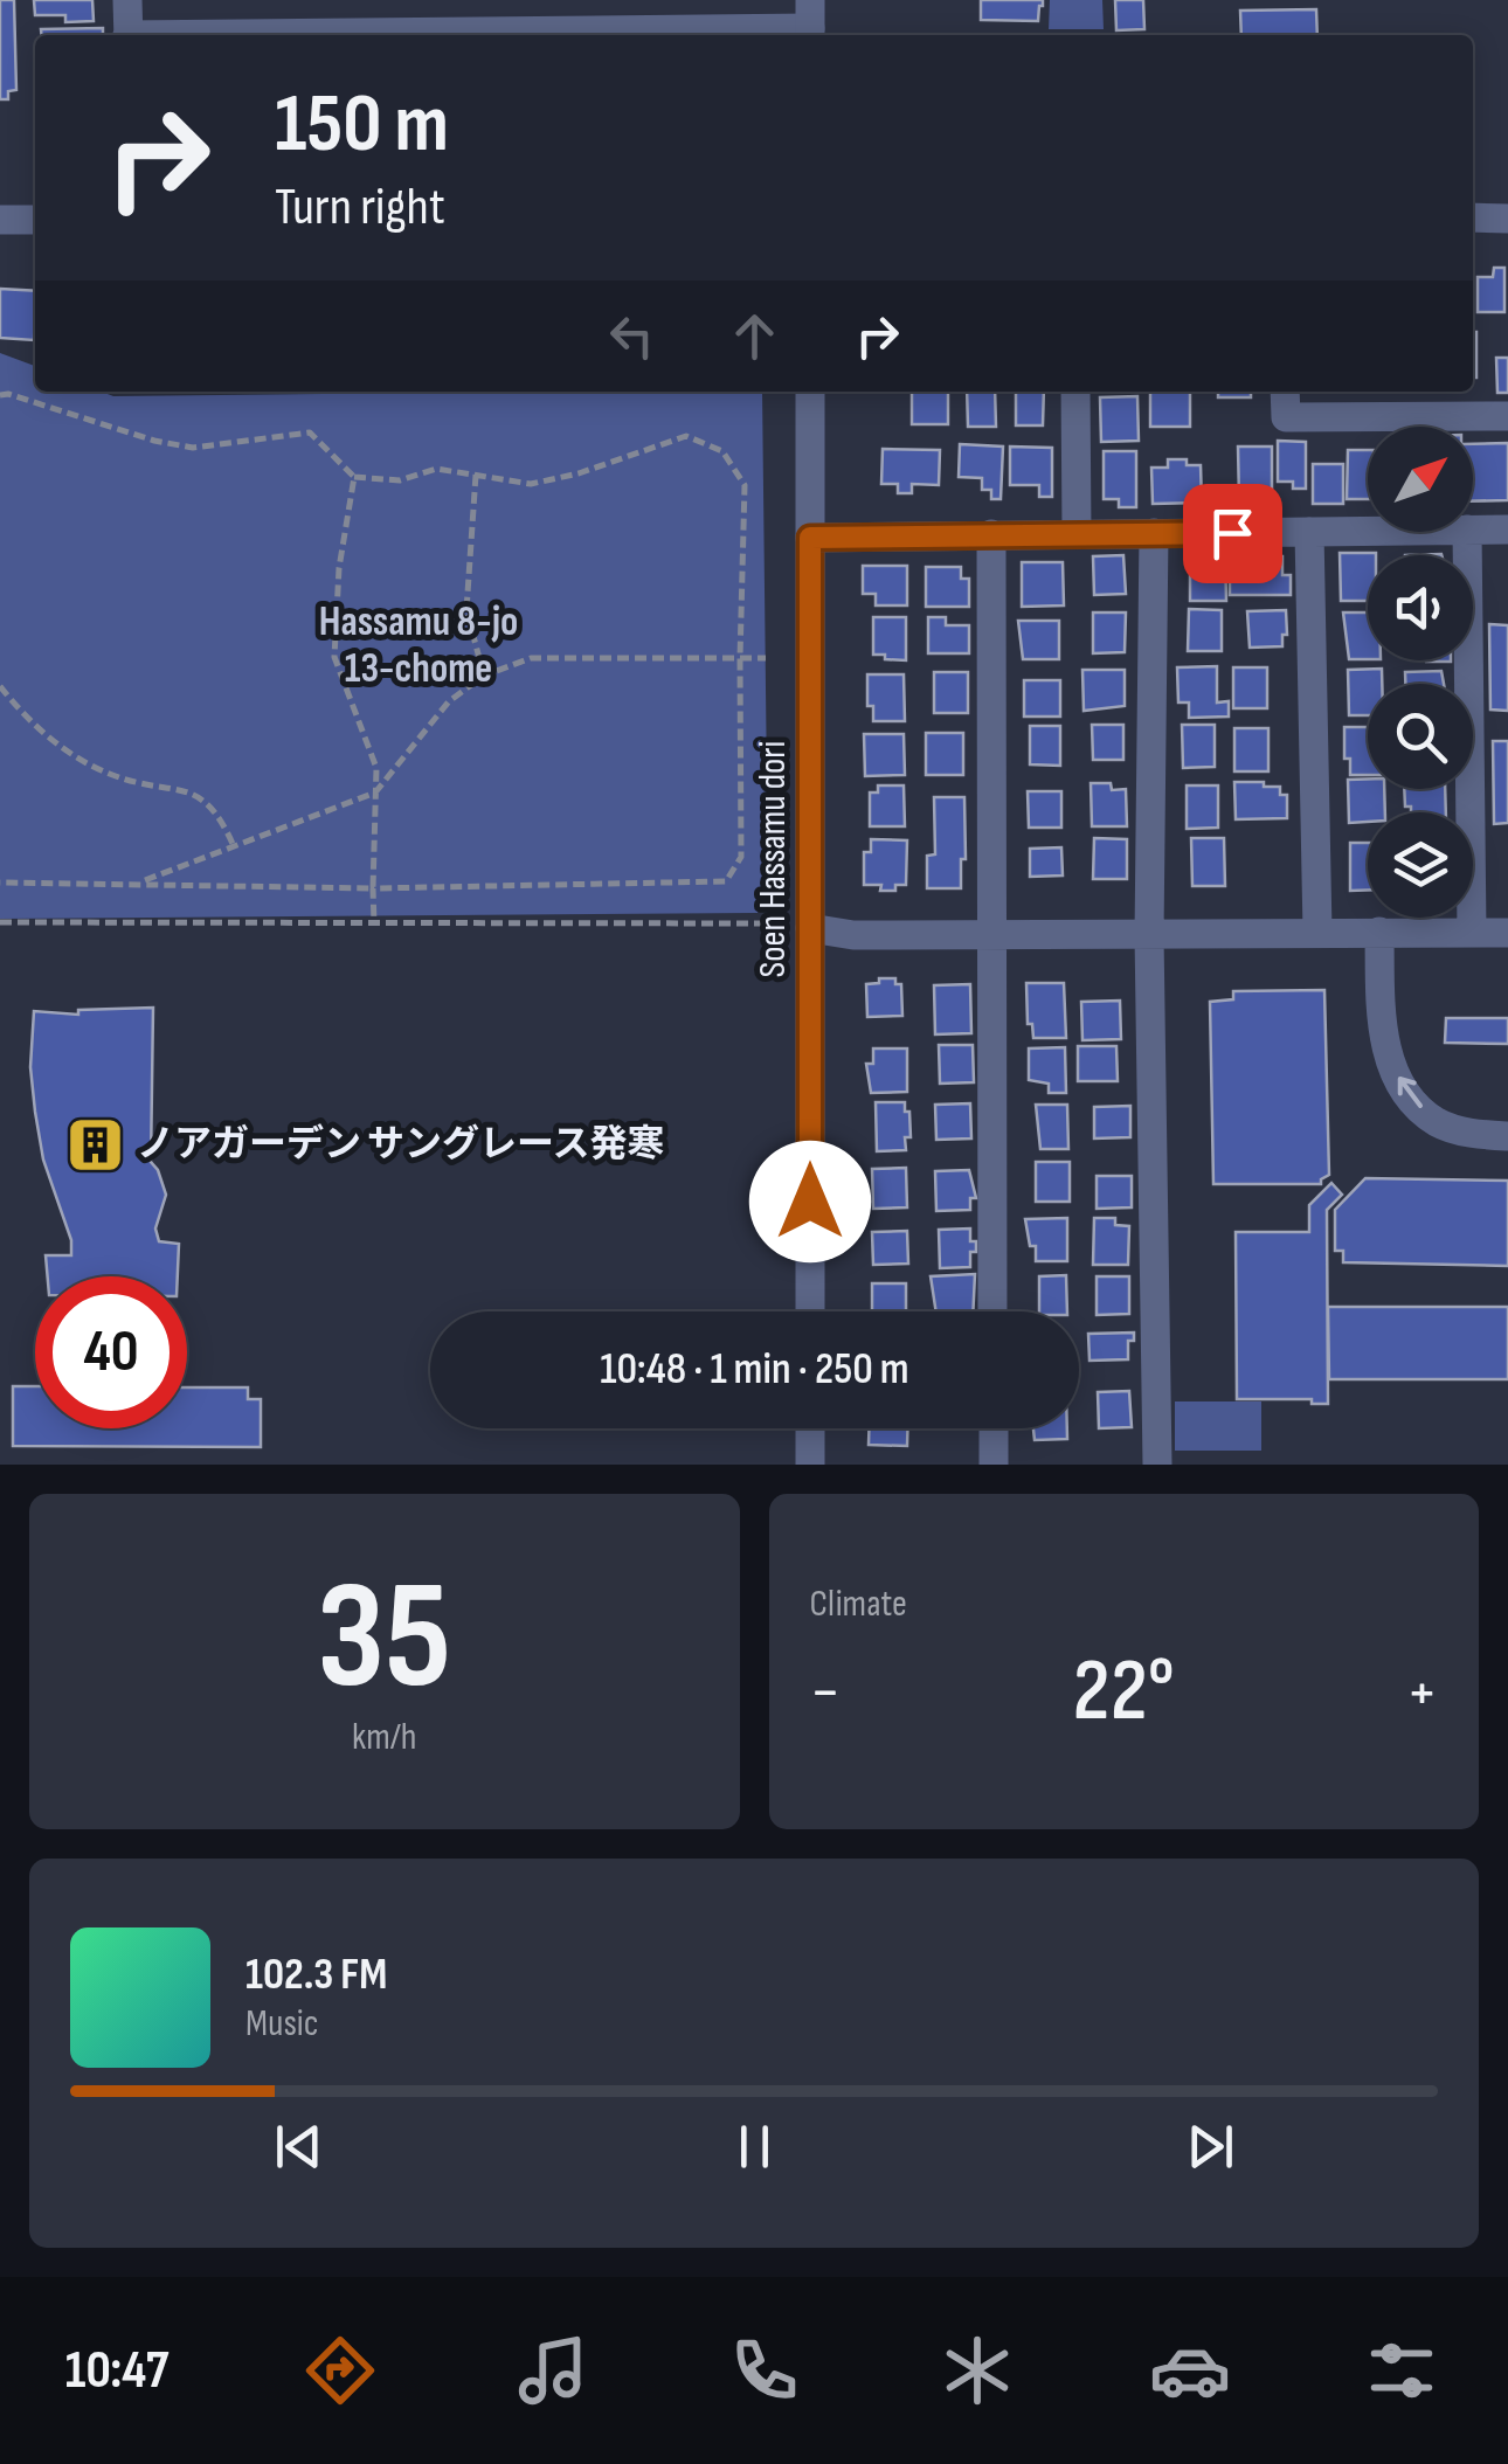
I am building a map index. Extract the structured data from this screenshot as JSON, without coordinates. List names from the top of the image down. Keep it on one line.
{"streets":{"street":["Soen Hassamu dori"]},"districts":["Hassamu 8-jo 13-chome"],"places":{"building":["ノアガーデン サングレース発寒"]},"north":"top right","page":{"turn":["150 m","Turn right"],"limit":"40","trip":"10:48 · 1 min · 250 m","tile":[["35","km/h"],"Climate"],"heat":["−","22°","+"],"song":["102.3 FM","Music"],"tabs":"10:47"}}
